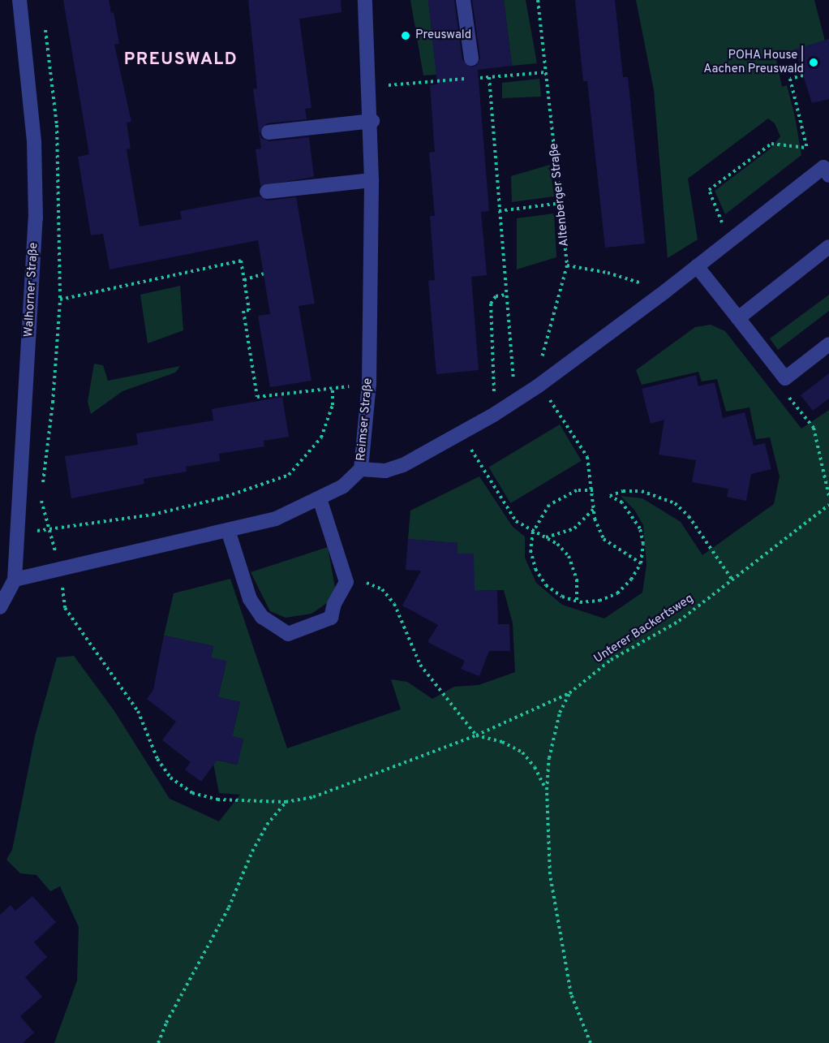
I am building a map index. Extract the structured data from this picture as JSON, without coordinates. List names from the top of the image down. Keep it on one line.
{"streets":{"street":["Walhorner Straße","Reimser Straße"],"path":["Altenberger Straße","Unterer Backertsweg"]},"crossings":[["Walhorner Straße","Reimser Straße"]],"districts":["PREUSWALD"],"places":["Preuswald","POHA House | Aachen Preuswald"]}
